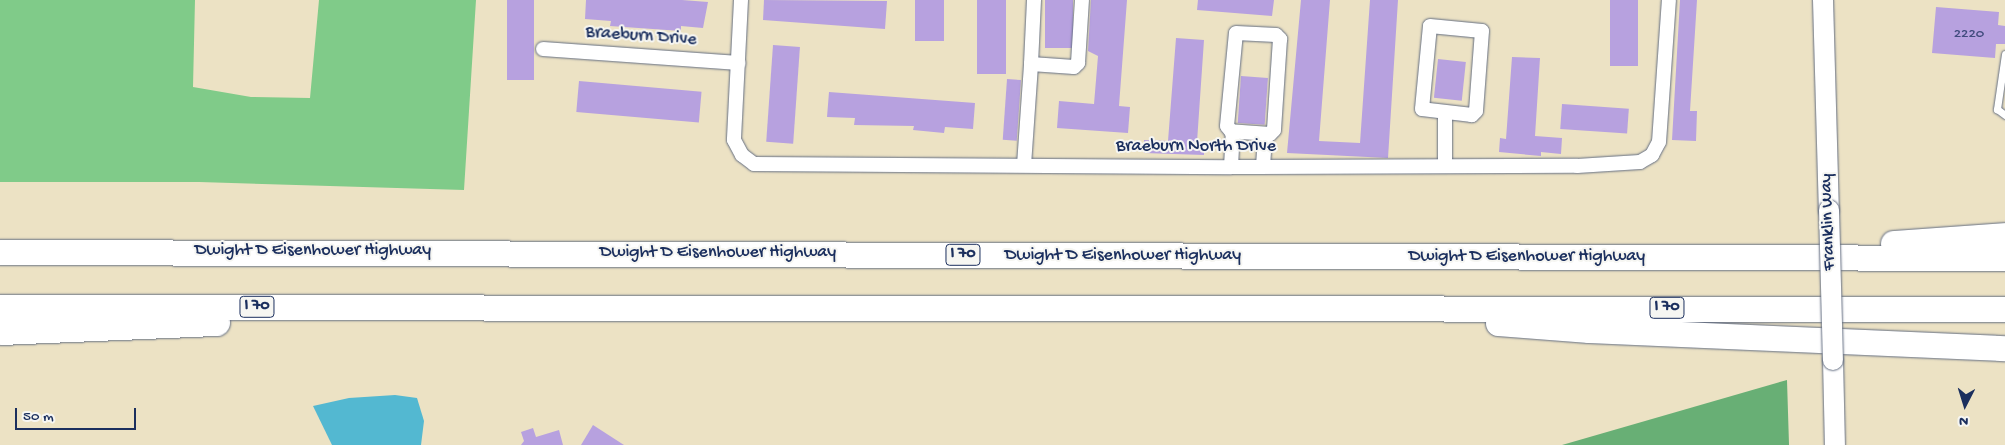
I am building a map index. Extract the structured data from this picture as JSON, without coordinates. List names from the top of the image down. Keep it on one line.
{"streets":{"highway":["Dwight D Eisenhower Highway","I 70"],"main road":["Franklin Way"],"street":["Braeburn Drive","Braeburn North Drive"]},"crossings":[["Braeburn Drive","Braeburn North Drive"]],"house_numbers":["2220"],"scale_bar":"50 m","north":"bottom"}
